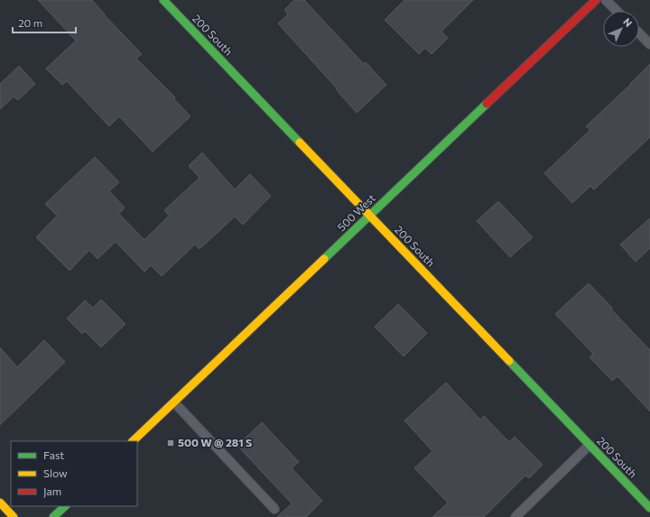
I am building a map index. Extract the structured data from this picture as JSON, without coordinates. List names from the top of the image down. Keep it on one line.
{"streets":{"street":["200 South","500 West"]},"crossings":[["200 South","500 West"]],"places":{"transit":["500 W @ 281 S"]},"legend":["Fast","Slow","Jam"],"scale_bar":"20 m","north":"top right"}
